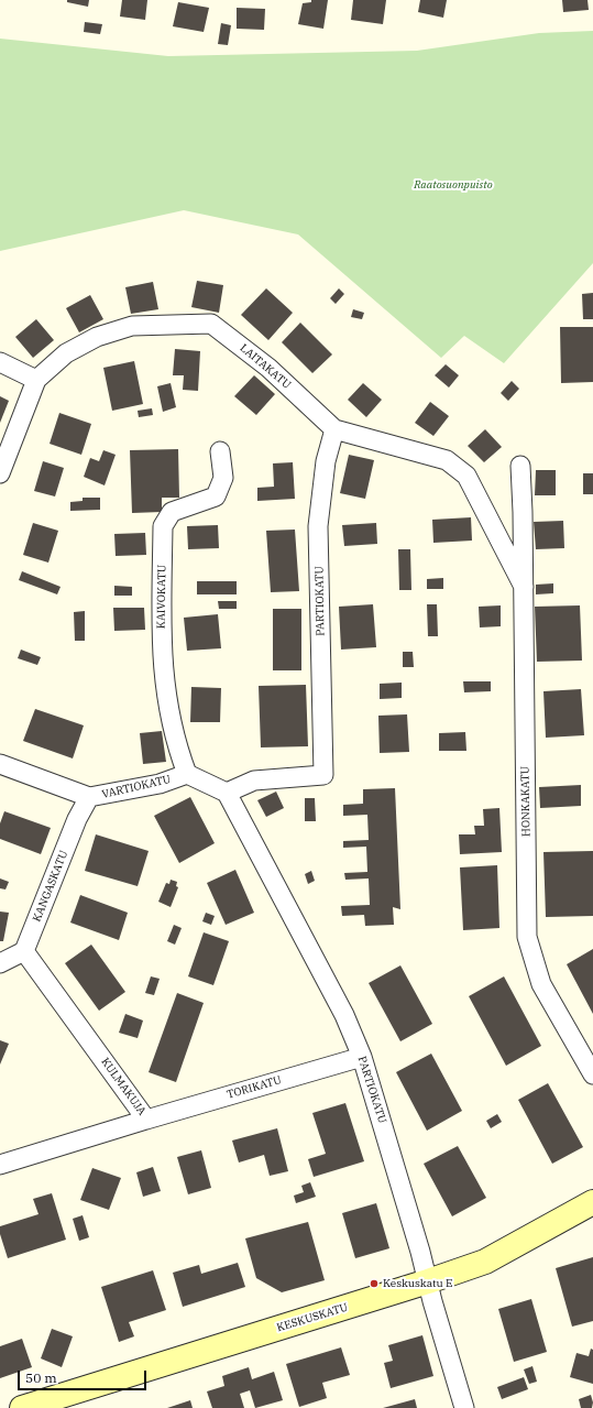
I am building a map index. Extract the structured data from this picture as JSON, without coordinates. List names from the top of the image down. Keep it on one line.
{"streets":{"street":["LAITAKATU","KAIVOKATU","PARTIOKATU","VARTIOKATU","HONKAKATU","KANGASKATU","KULMAKUJA","TORIKATU","KESKUSKATU"]},"crossings":[["LAITAKATU","PARTIOKATU"],["LAITAKATU","HONKAKATU"],["KAIVOKATU","VARTIOKATU"],["PARTIOKATU","TORIKATU"],["PARTIOKATU","KESKUSKATU"],["VARTIOKATU","KANGASKATU"],["KANGASKATU","KULMAKUJA"],["KULMAKUJA","TORIKATU"]],"parks":["Raatosuonpuisto"],"places":["Keskuskatu E"],"scale_bar":"50 m"}
